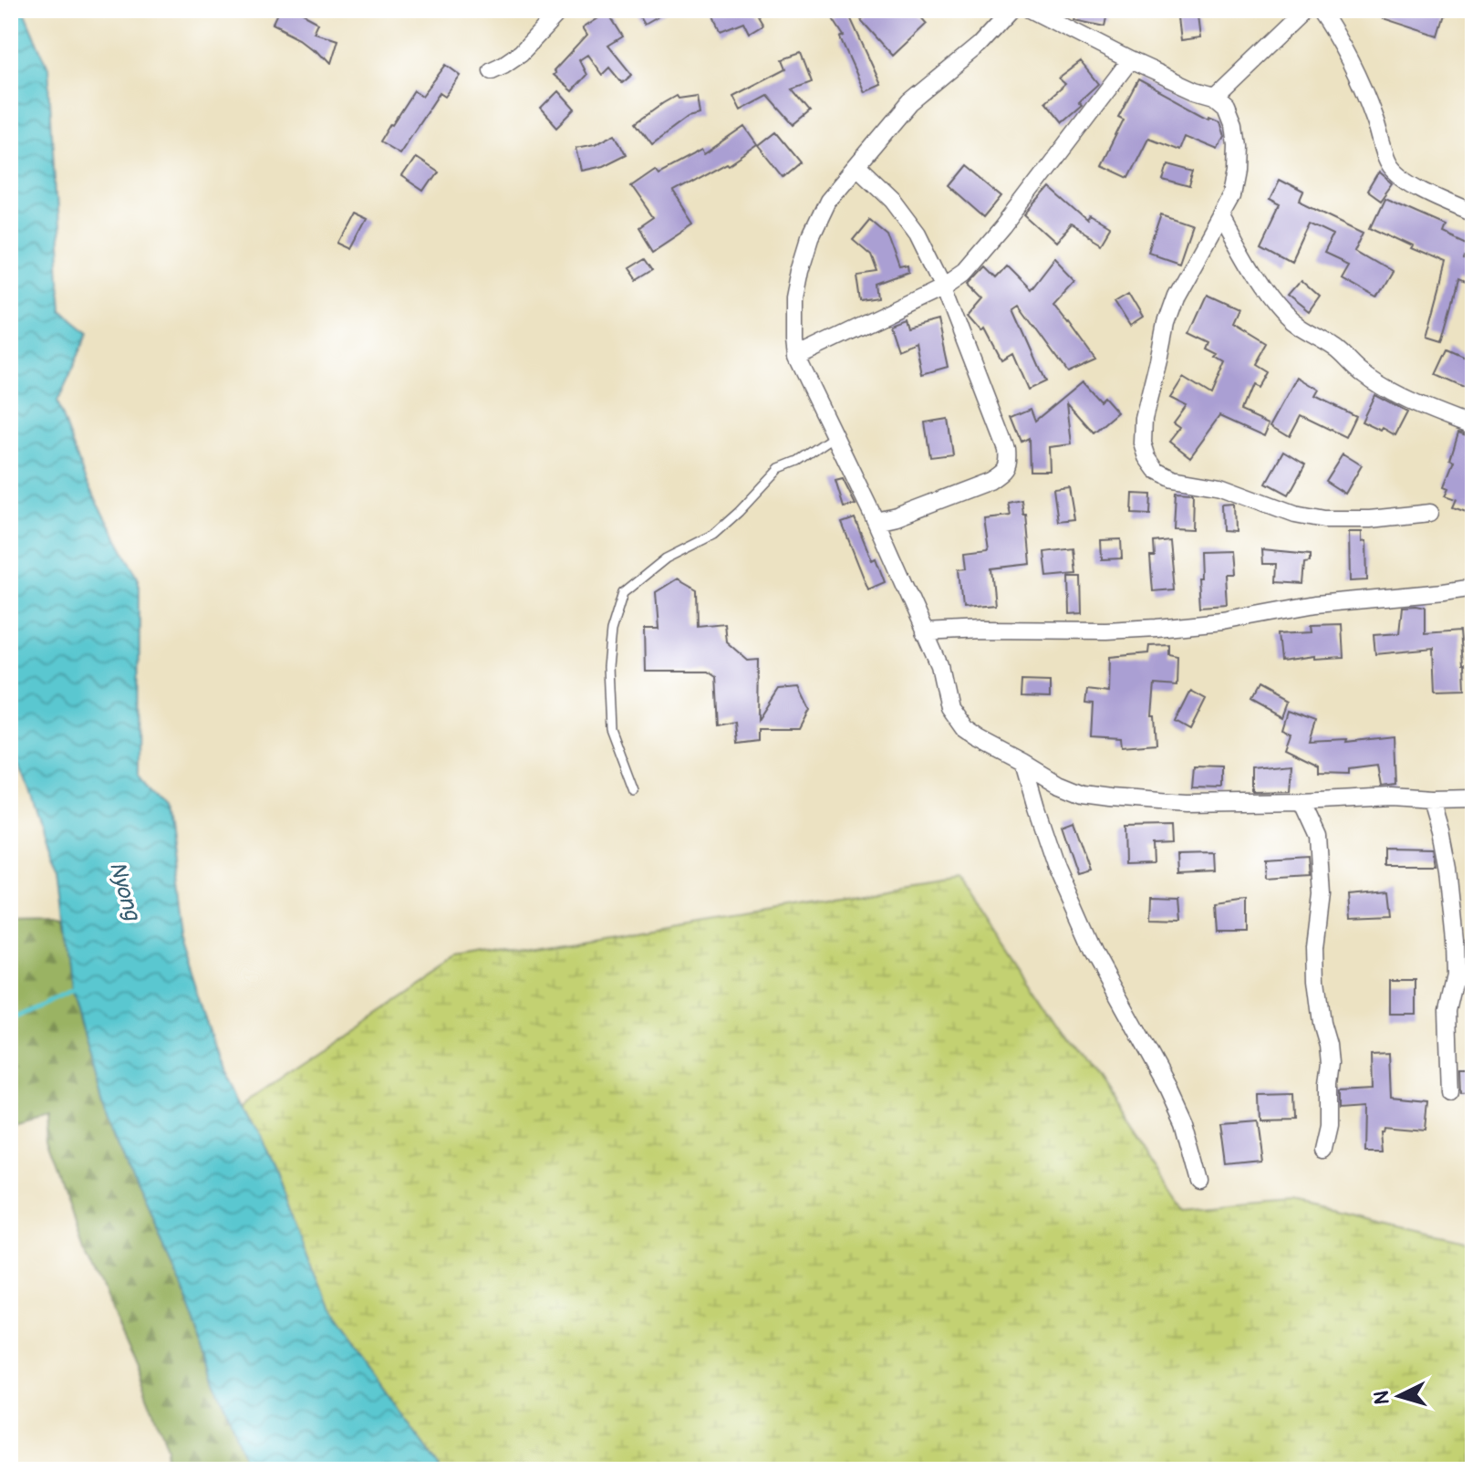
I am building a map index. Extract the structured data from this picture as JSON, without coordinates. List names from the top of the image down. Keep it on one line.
{"water":["Nyong"],"north":"left"}
